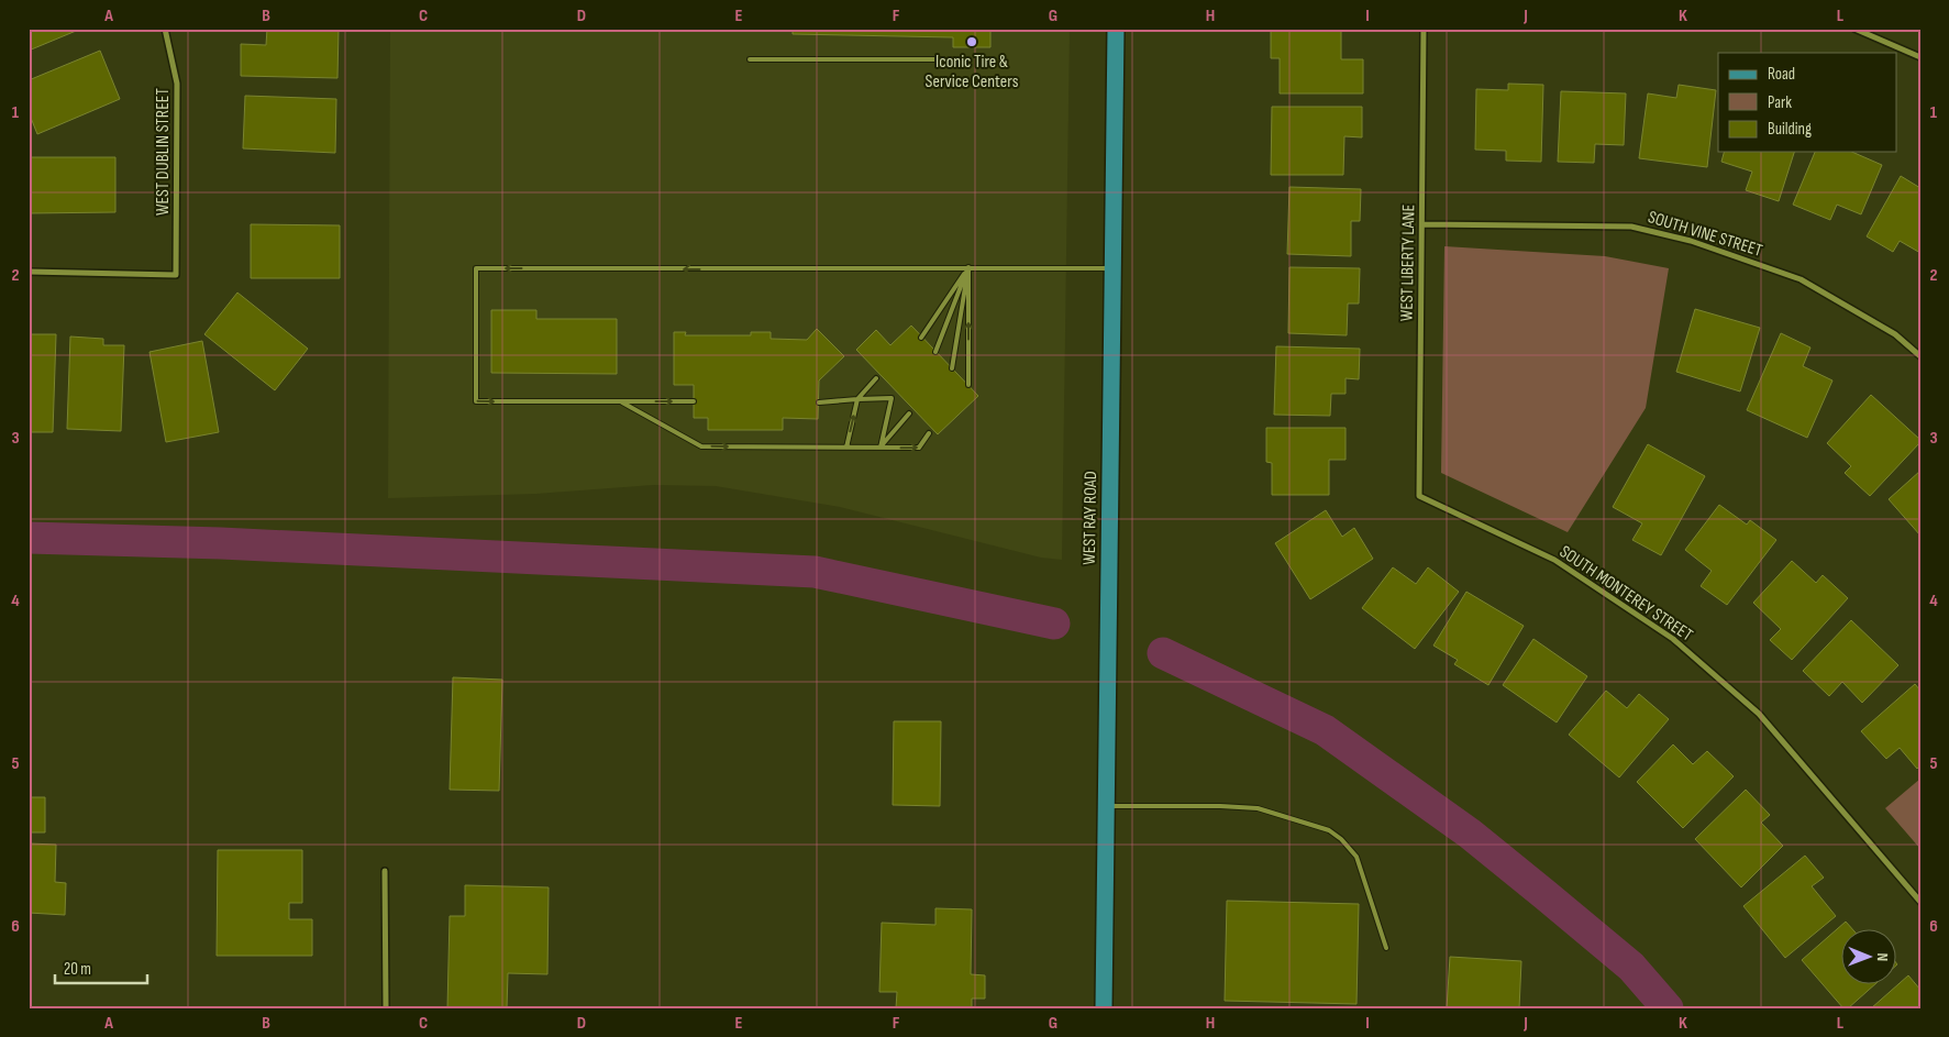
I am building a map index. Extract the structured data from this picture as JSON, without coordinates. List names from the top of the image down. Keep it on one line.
{"streets":{"main road":["WEST RAY ROAD"],"street":["WEST DUBLIN STREET","SOUTH VINE STREET","WEST LIBERTY LANE","SOUTH MONTEREY STREET"]},"crossings":[["SOUTH VINE STREET","WEST LIBERTY LANE"],["WEST LIBERTY LANE","SOUTH MONTEREY STREET"]],"places":["Iconic Tire & Service Centers"],"legend":["Road","Park","Building"],"scale_bar":"20 m","north":"right","grid":{"columns":["A","B","C","D","E","F","G","H","I","J","K","L"],"rows":["1","2","3","4","5","6"]}}
